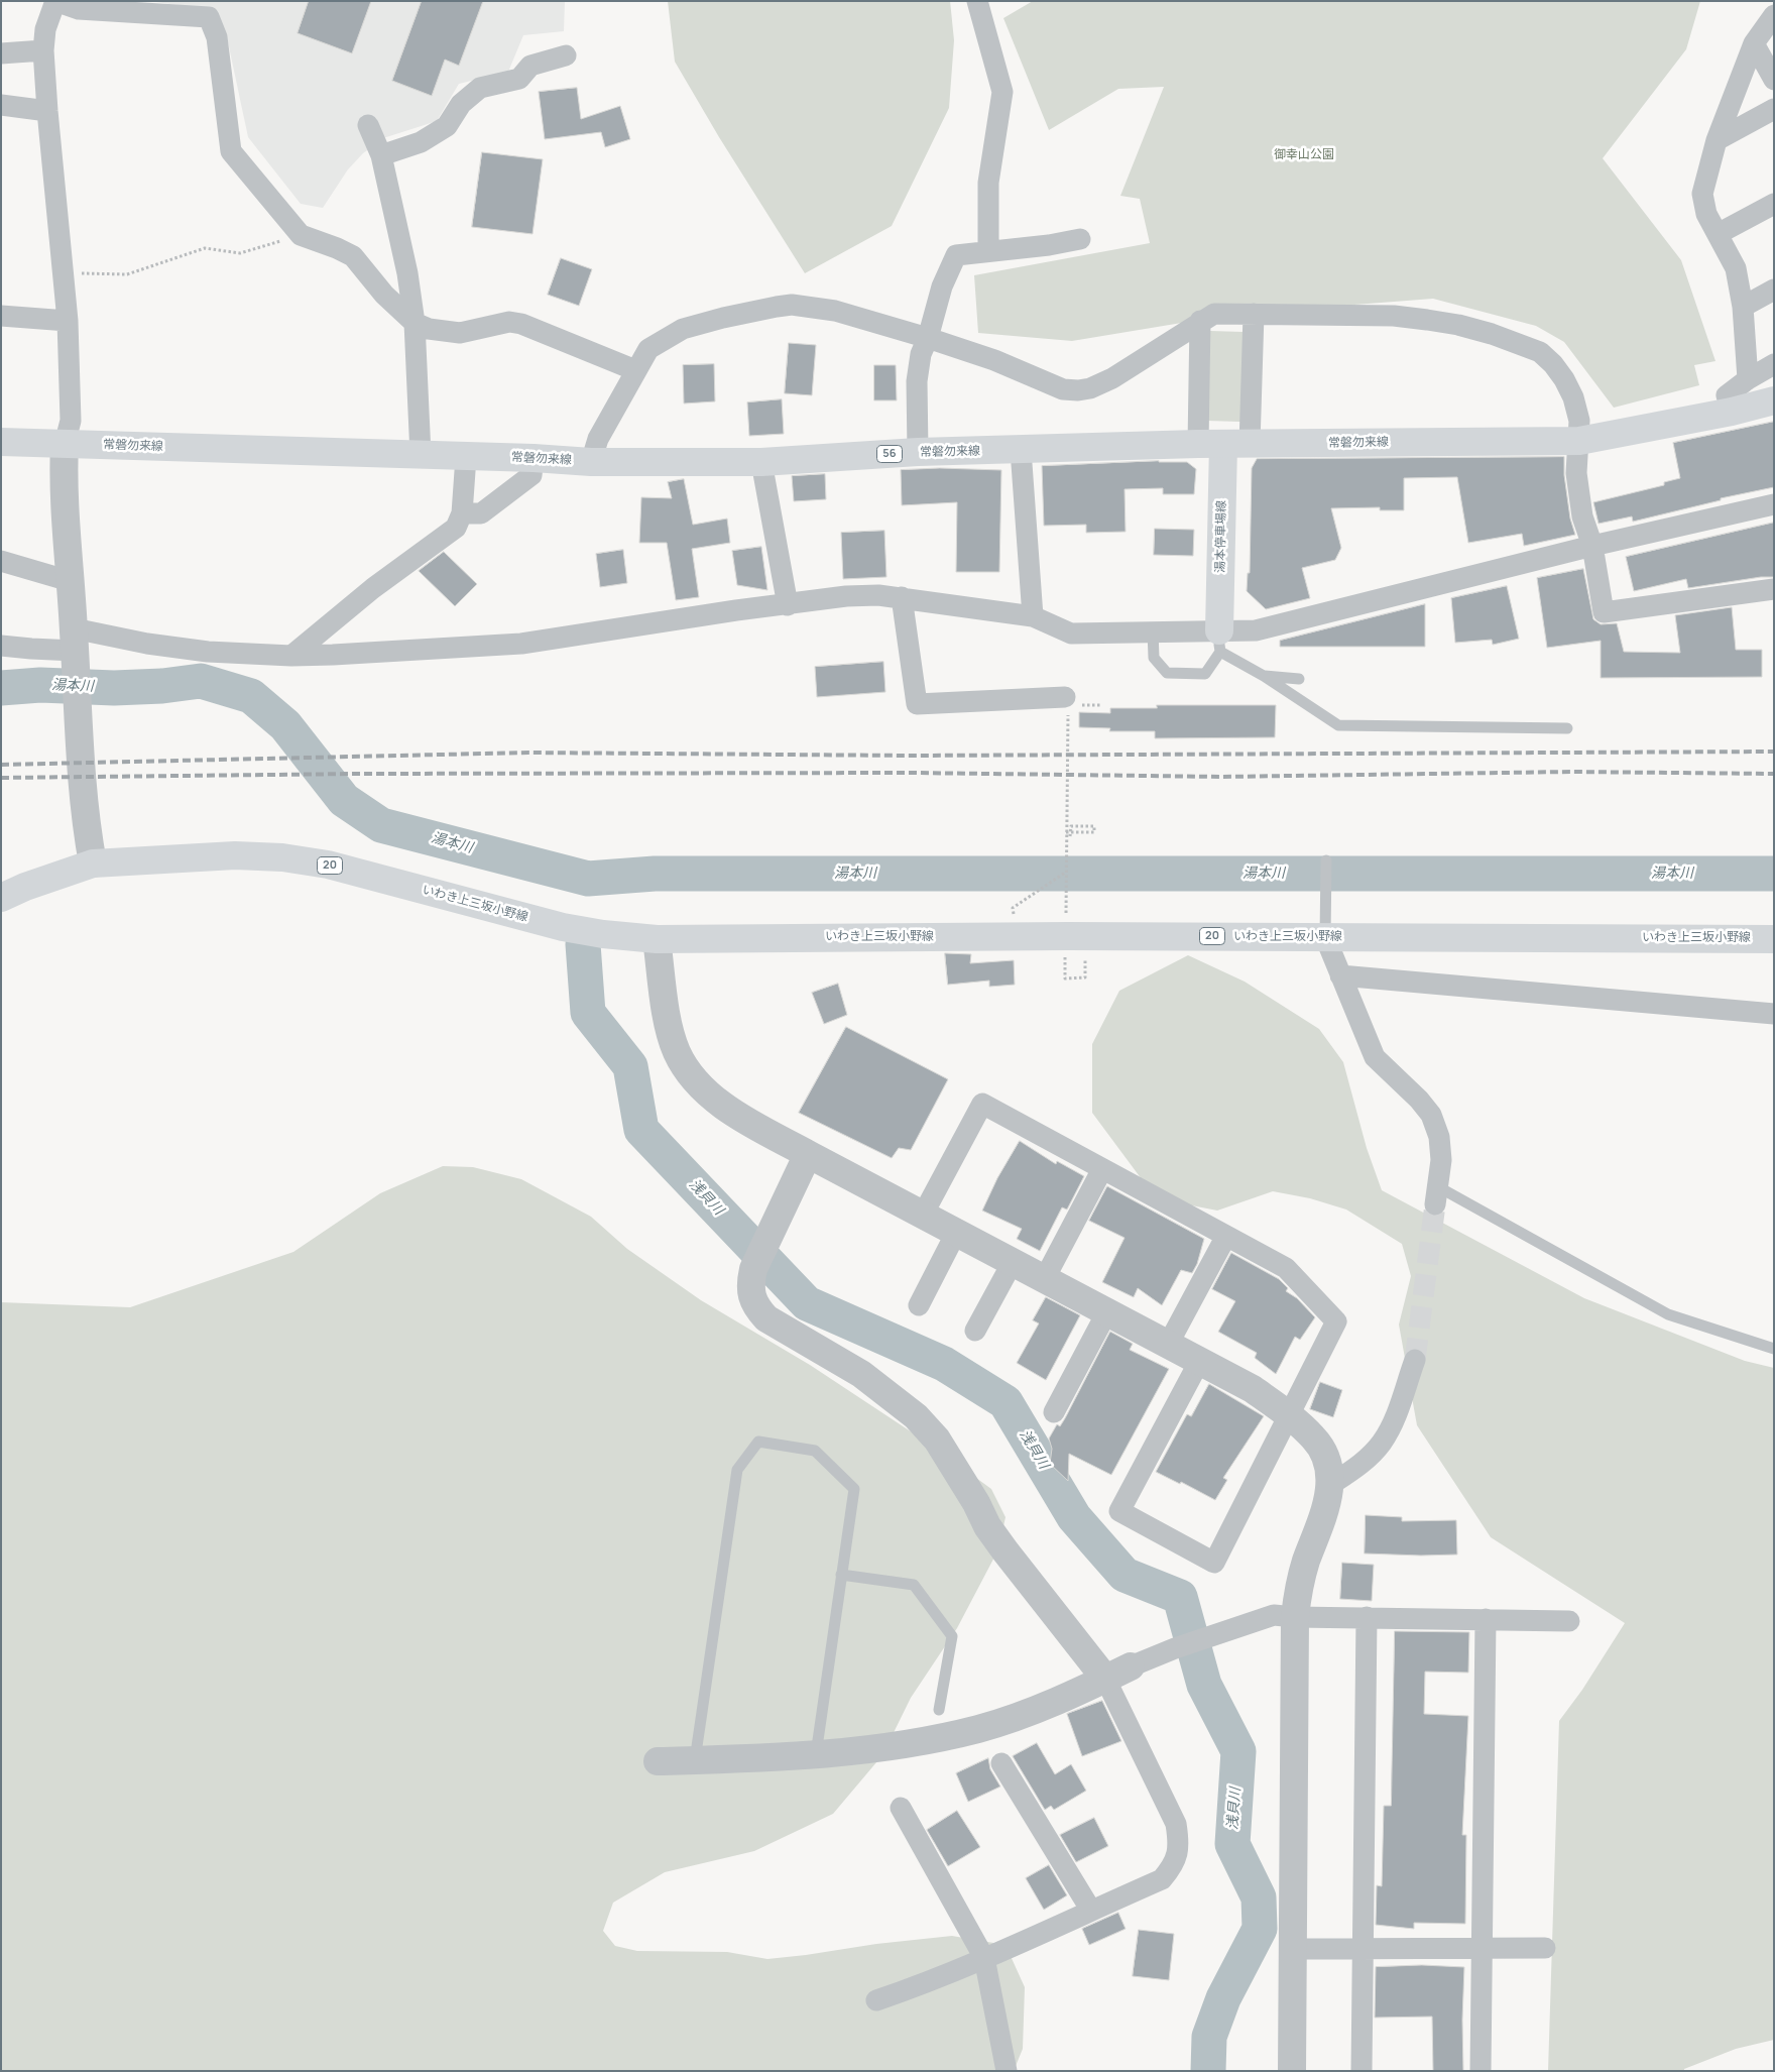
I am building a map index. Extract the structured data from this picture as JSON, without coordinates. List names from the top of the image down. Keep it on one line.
{"streets":{"main road":["常磐勿来線","56","湯本停車場線","20","いわき上三坂小野線"]},"crossings":[["常磐勿来線","湯本停車場線"]],"water":["湯本川","浅貝川"],"parks":["御幸山公園"]}
